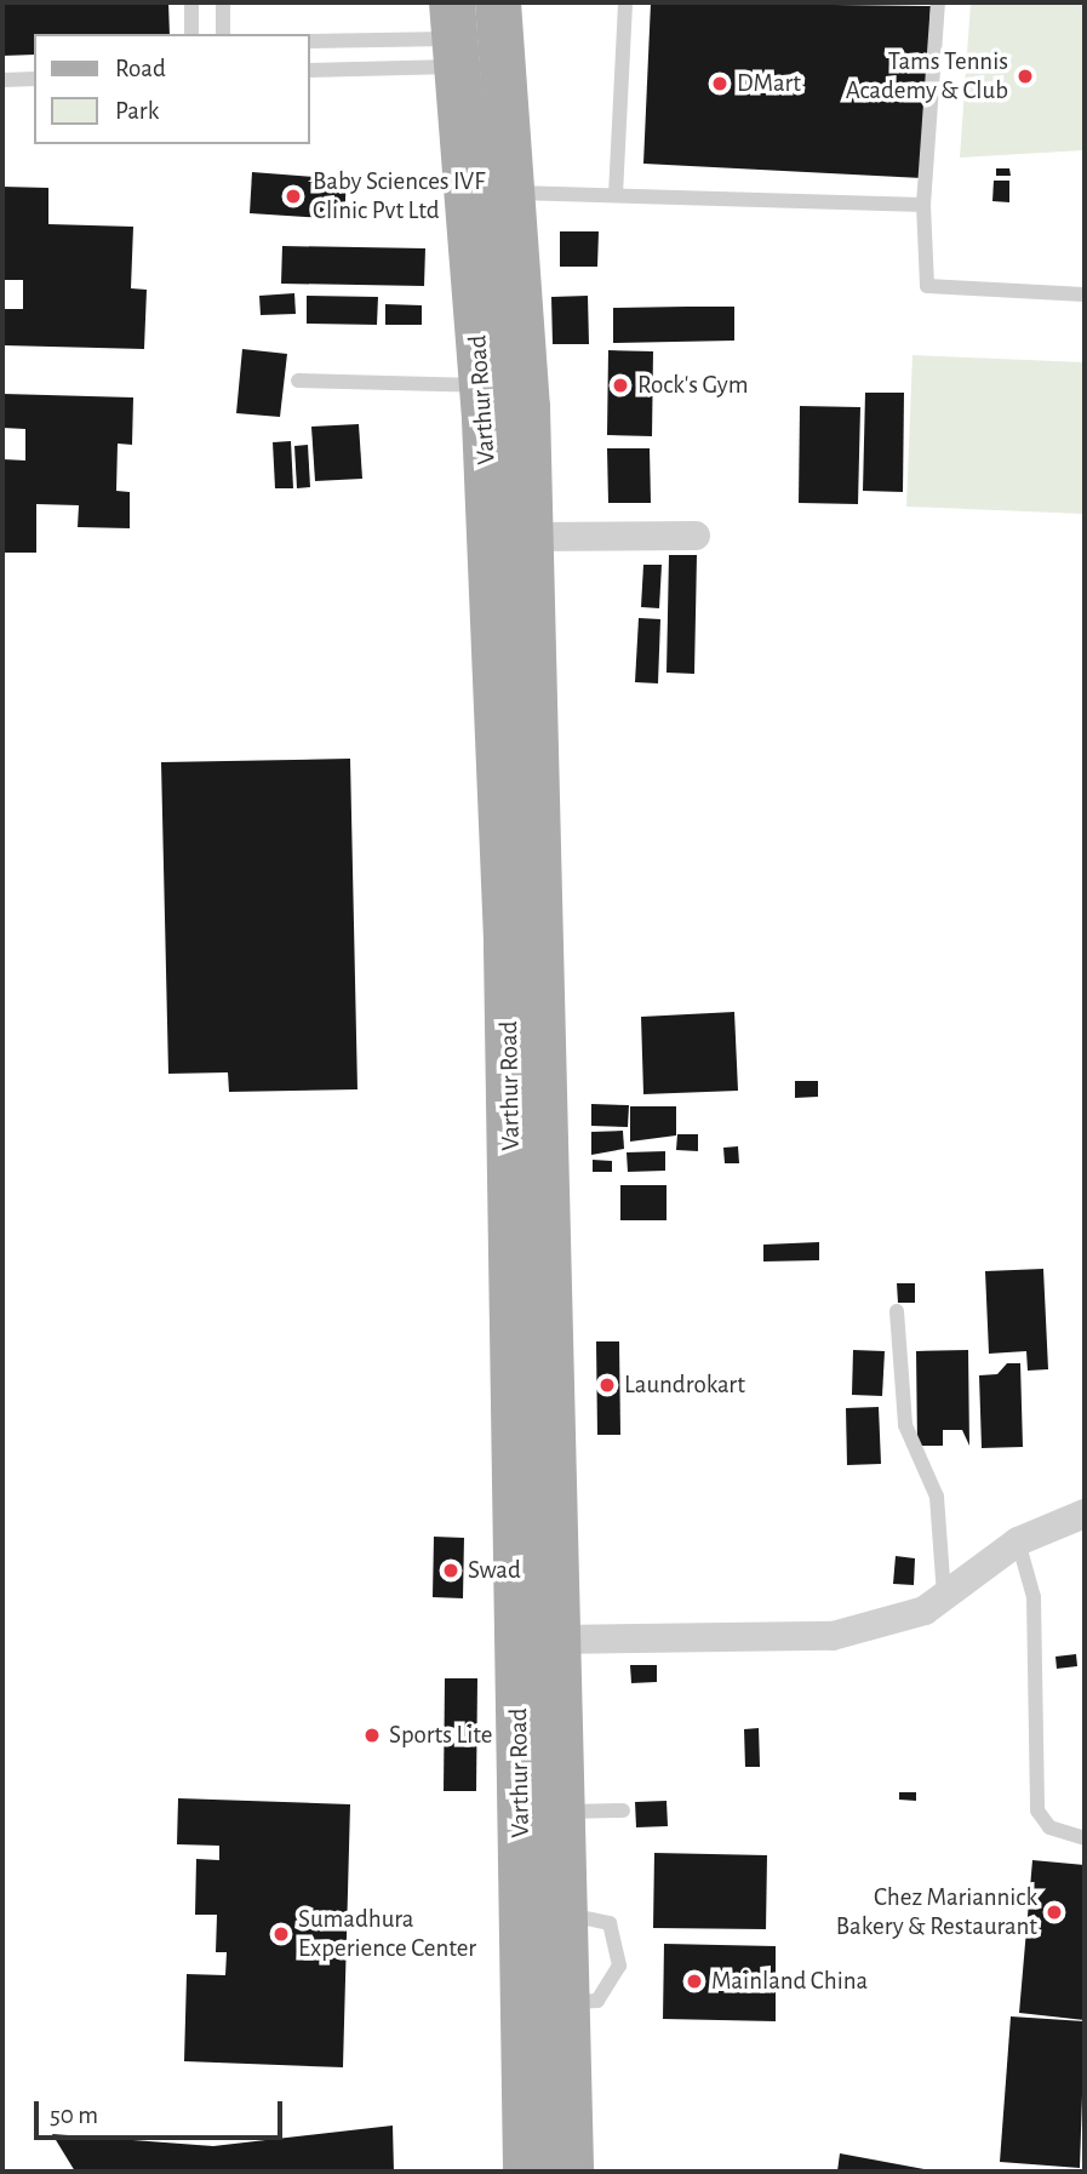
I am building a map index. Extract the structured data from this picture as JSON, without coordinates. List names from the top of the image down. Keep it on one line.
{"streets":{"main road":["Varthur Road"]},"places":["Tams Tennis Academy & Club","DMart","Baby Sciences IVF Clinic Pvt Ltd","Rock's Gym","Laundrokart","Swad","Sports Lite","Chez Mariannick Bakery & Restaurant","Sumadhura Experience Center","Mainland China"],"legend":["Road","Park"],"scale_bar":"50 m"}
